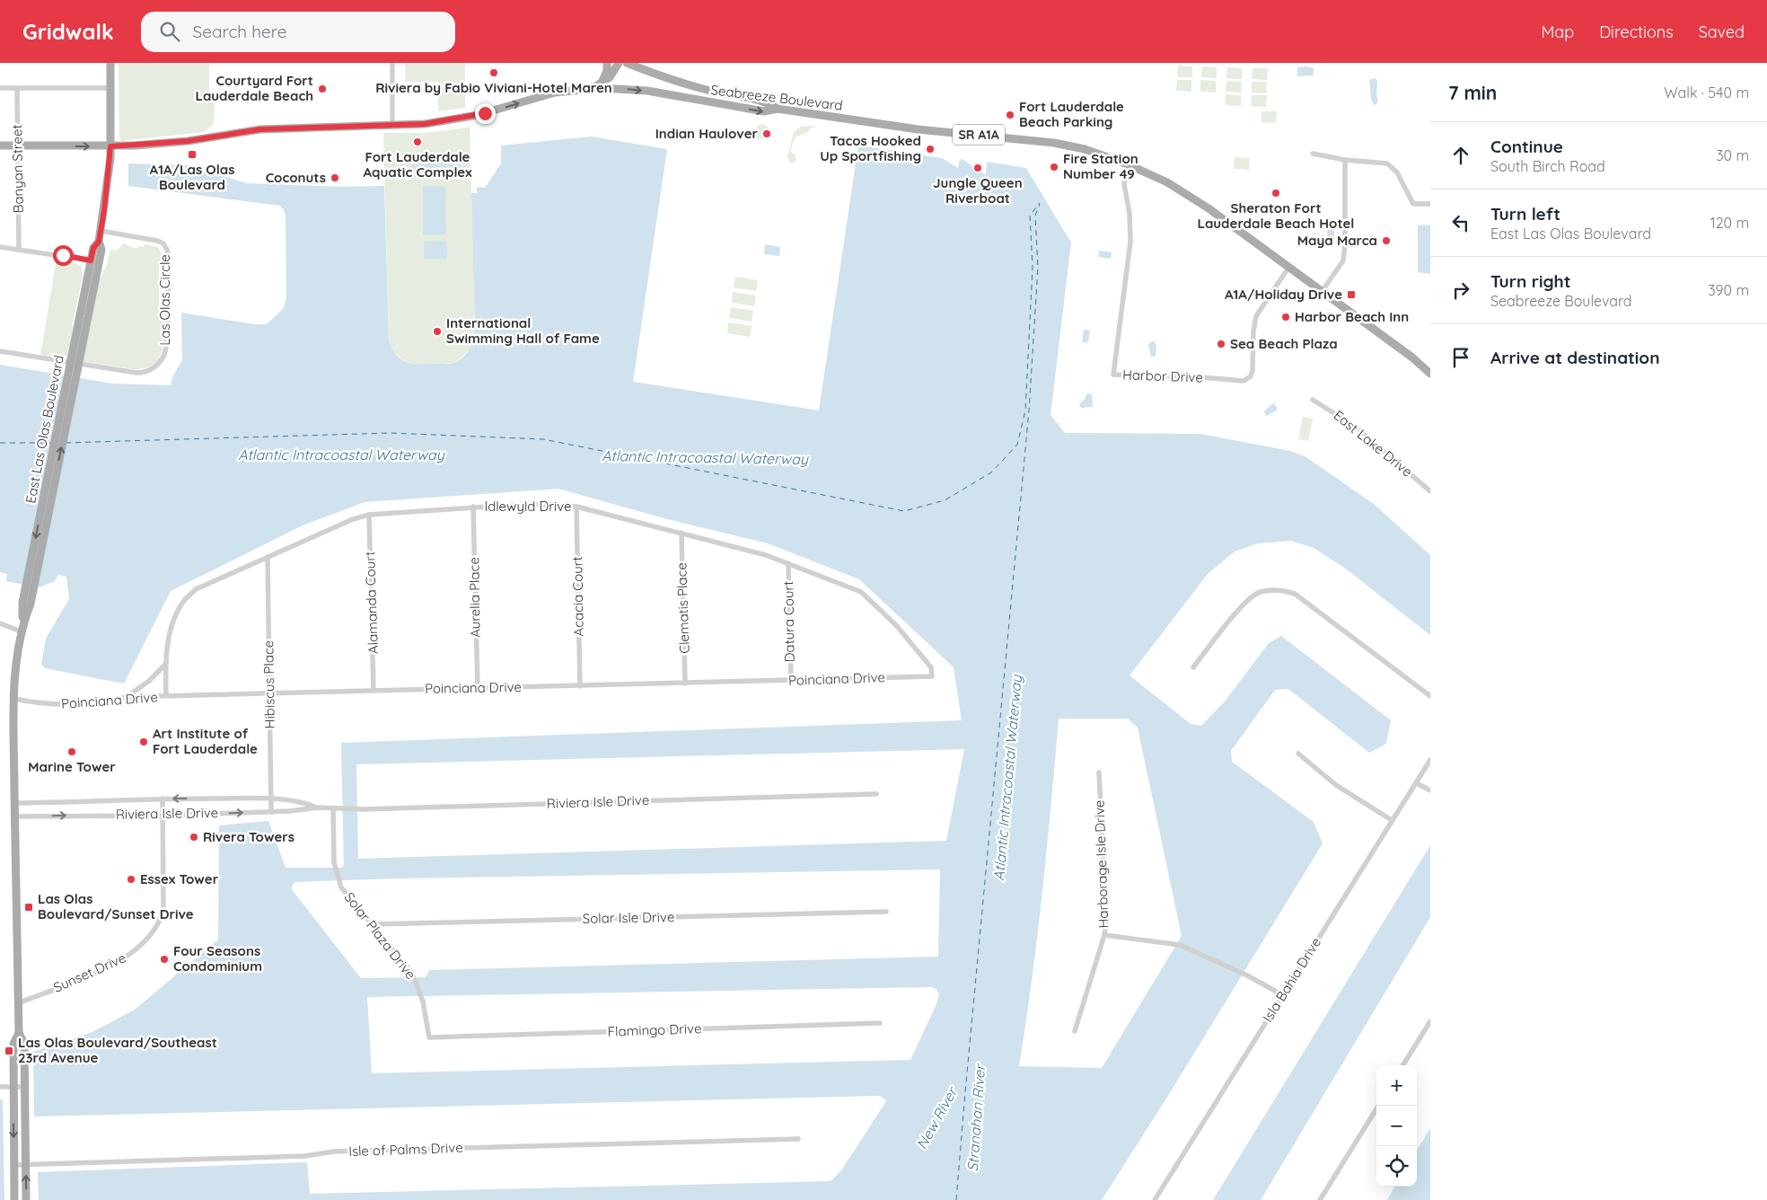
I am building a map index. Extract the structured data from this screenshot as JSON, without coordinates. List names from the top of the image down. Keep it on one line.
{"streets":{"main road":["Seabreeze Boulevard","SR A1A","East Las Olas Boulevard"],"street":["Banyan Street","Las Olas Circle","Harbor Drive","East Lake Drive","Idlewyld Drive","Acacia Court","Aurelia Place","Alamanda Court","Clematis Place","Datura Court","Poinciana Drive","Hibiscus Place","Riviera Isle Drive","Harborage Isle Drive","Solar Isle Drive","Solar Plaza Drive","Sunset Drive","Isla Bahia Drive","Flamingo Drive","Isle of Palms Drive"]},"crossings":[["Seabreeze Boulevard","SR A1A"],["Seabreeze Boulevard","Harbor Drive"],["Seabreeze Boulevard","East Las Olas Boulevard"],["SR A1A","Banyan Street"],["SR A1A","East Las Olas Boulevard"],["Las Olas Circle","East Las Olas Boulevard"],["East Las Olas Boulevard","Poinciana Drive"],["East Las Olas Boulevard","Riviera Isle Drive"],["East Las Olas Boulevard","Sunset Drive"],["East Las Olas Boulevard","Isle of Palms Drive"],["Idlewyld Drive","Acacia Court"],["Idlewyld Drive","Aurelia Place"],["Idlewyld Drive","Alamanda Court"],["Idlewyld Drive","Clematis Place"],["Idlewyld Drive","Datura Court"],["Idlewyld Drive","Poinciana Drive"],["Idlewyld Drive","Hibiscus Place"],["Acacia Court","Poinciana Drive"],["Aurelia Place","Poinciana Drive"],["Alamanda Court","Poinciana Drive"],["Clematis Place","Poinciana Drive"],["Datura Court","Poinciana Drive"],["Poinciana Drive","Hibiscus Place"],["Hibiscus Place","Riviera Isle Drive"],["Riviera Isle Drive","Solar Plaza Drive"],["Riviera Isle Drive","Sunset Drive"],["Solar Isle Drive","Solar Plaza Drive"],["Solar Plaza Drive","Flamingo Drive"]],"water":["Atlantic Intracoastal Waterway","New River","Stranahan River"],"places":{"other":["Riviera by Fabio Viviani-Hotel Maren","Courtyard Fort Lauderdale Beach","Fort Lauderdale Beach Parking","Indian Haulover","Fort Lauderdale Aquatic Complex","Tacos Hooked Up Sportfishing","Fire Station Number 49","Jungle Queen Riverboat","Coconuts","Sheraton Fort Lauderdale Beach Hotel","Maya Marca","Harbor Beach Inn","International Swimming Hall of Fame","Sea Beach Plaza","Art Institute of Fort Lauderdale","Marine Tower","Rivera Towers","Essex Tower","Four Seasons Condominium"],"transit":["A1A/Las Olas Boulevard","A1A/Holiday Drive","Las Olas Boulevard/Sunset Drive","Las Olas Boulevard/Southeast 23rd Avenue"]},"page":{"header":"Gridwalk","search":"Search here","nav":["Map","Directions","Saved"],"heading":["7 min","Walk · 540 m"],"list":[["Continue","South Birch Road","30 m"],["Turn left","East Las Olas Boulevard","120 m"],["Turn right","Seabreeze Boulevard","390 m"],"Arrive at destination"],"map_buttons":["+","−"]}}
